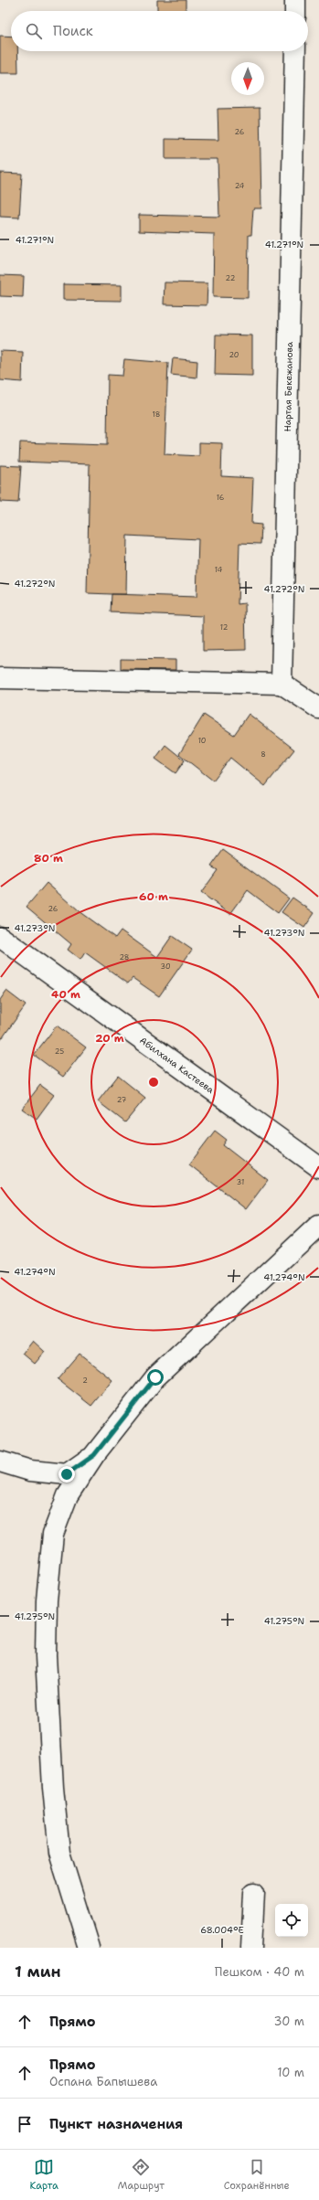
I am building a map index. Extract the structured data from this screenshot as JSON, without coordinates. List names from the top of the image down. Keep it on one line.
{"streets":{"street":["Нартая Бекежанова","Абилхана Кастеева"]},"house_numbers":["26","24","22","20","18","16","14","12","10","8","26","28","30","25","27","31","2"],"north":"bottom","page":{"search":"Поиск","heading":["1 мин","Пешком · 40 m"],"list":[["Прямо","30 m"],["Прямо","Оспана Бапышева","10 m"],"Пункт назначения"],"nav":["Карта","Маршрут","Сохранённые"]},"coordinates":["41.271°N","41.272°N","41.273°N","41.274°N","41.275°N","68.004°E"],"rings":["80 m","60 m","40 m","20 m"]}
